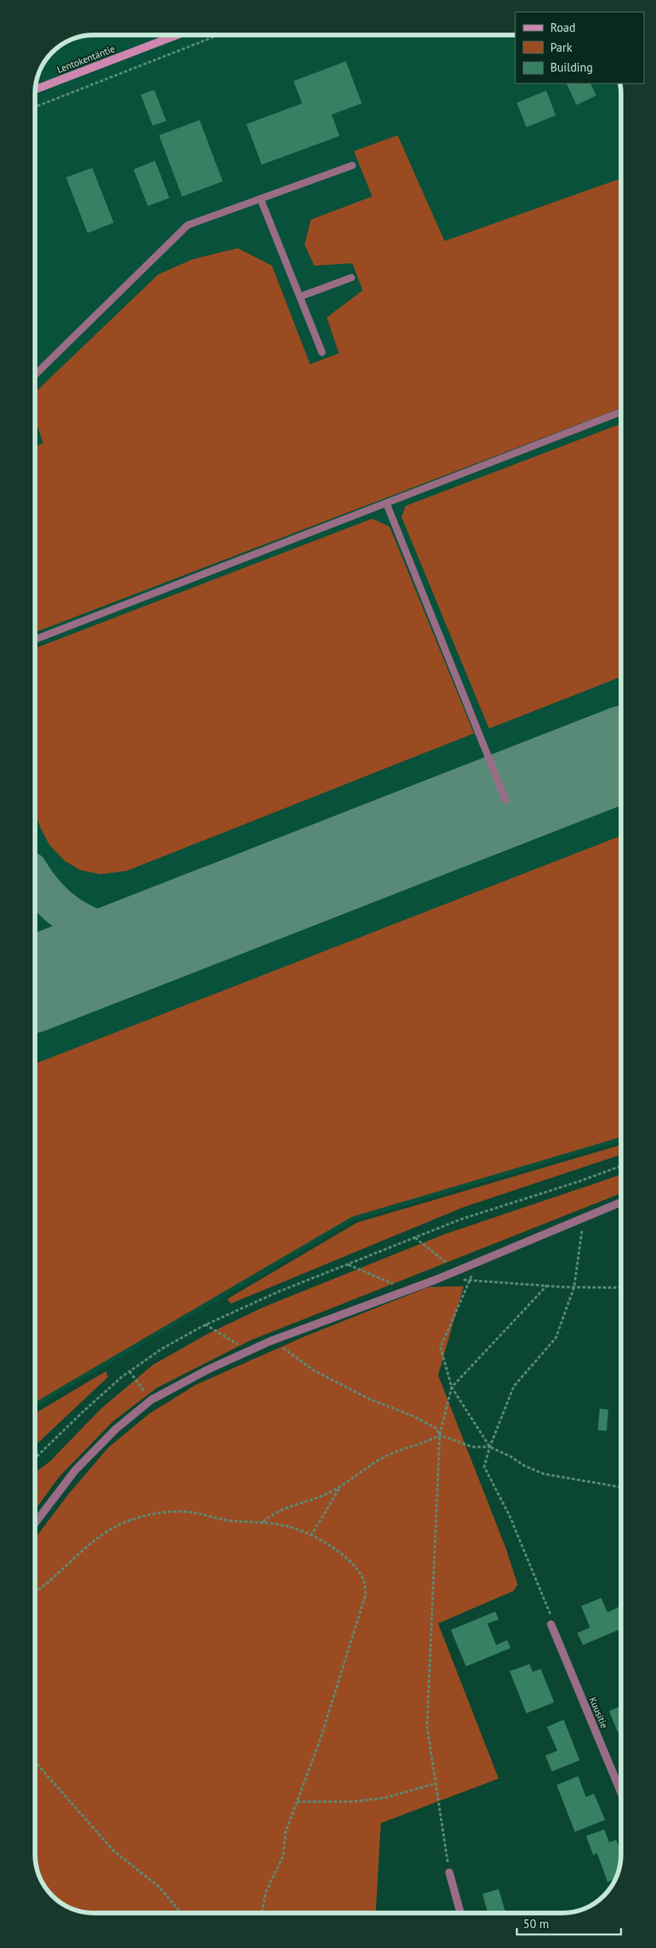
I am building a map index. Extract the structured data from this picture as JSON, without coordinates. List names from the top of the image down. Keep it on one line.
{"streets":{"street":["Lentokentäntie","Kuusitie"]},"legend":["Road","Park","Building"],"scale_bar":"50 m"}
